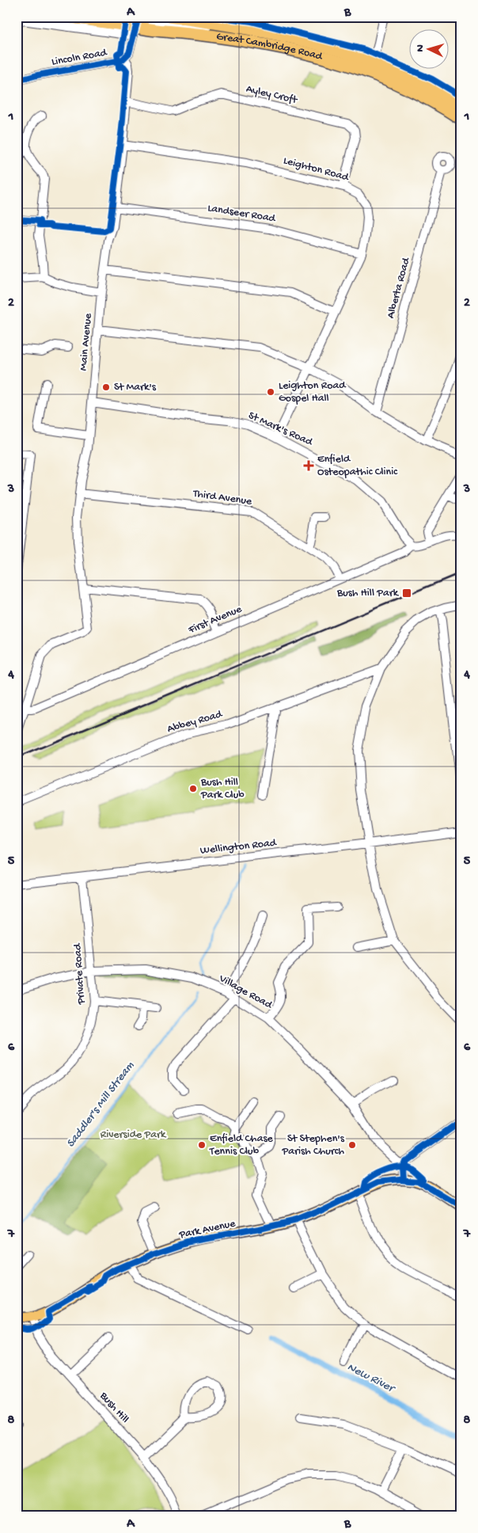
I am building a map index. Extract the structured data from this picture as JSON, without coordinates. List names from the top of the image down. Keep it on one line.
{"streets":{"highway":["Great Cambridge Road"],"main road":["Park Avenue"],"street":["Lincoln Road","Ayley Croft","Leighton Road","Landseer Road","Alberta Road","Main Avenue","St Mark's Road","Third Avenue","First Avenue","Abbey Road","Wellington Road","Private Road","Village Road","Bush Hill"]},"crossings":[["Lincoln Road","Main Avenue"],["Ayley Croft","Leighton Road"],["Ayley Croft","Main Avenue"],["Leighton Road","Landseer Road"],["Leighton Road","Main Avenue"],["Leighton Road","St Mark's Road"],["Landseer Road","Main Avenue"],["Main Avenue","St Mark's Road"],["Main Avenue","Third Avenue"],["Main Avenue","First Avenue"],["St Mark's Road","First Avenue"],["Third Avenue","First Avenue"],["Wellington Road","Private Road"],["Private Road","Village Road"],["Park Avenue","Bush Hill"]],"water":["Saddler's Mill Stream","New River"],"parks":["Riverside Park"],"places":{"other":["St Mark's","Leighton Road Gospel Hall","Bush Hill Park Club","Enfield Chase Tennis Club","St Stephen's Parish Church"],"health":["Enfield Osteopathic Clinic"],"transit":["Bush Hill Park"]},"north":"left","grid":{"columns":["A","B"],"rows":["1","2","3","4","5","6","7","8"]}}
